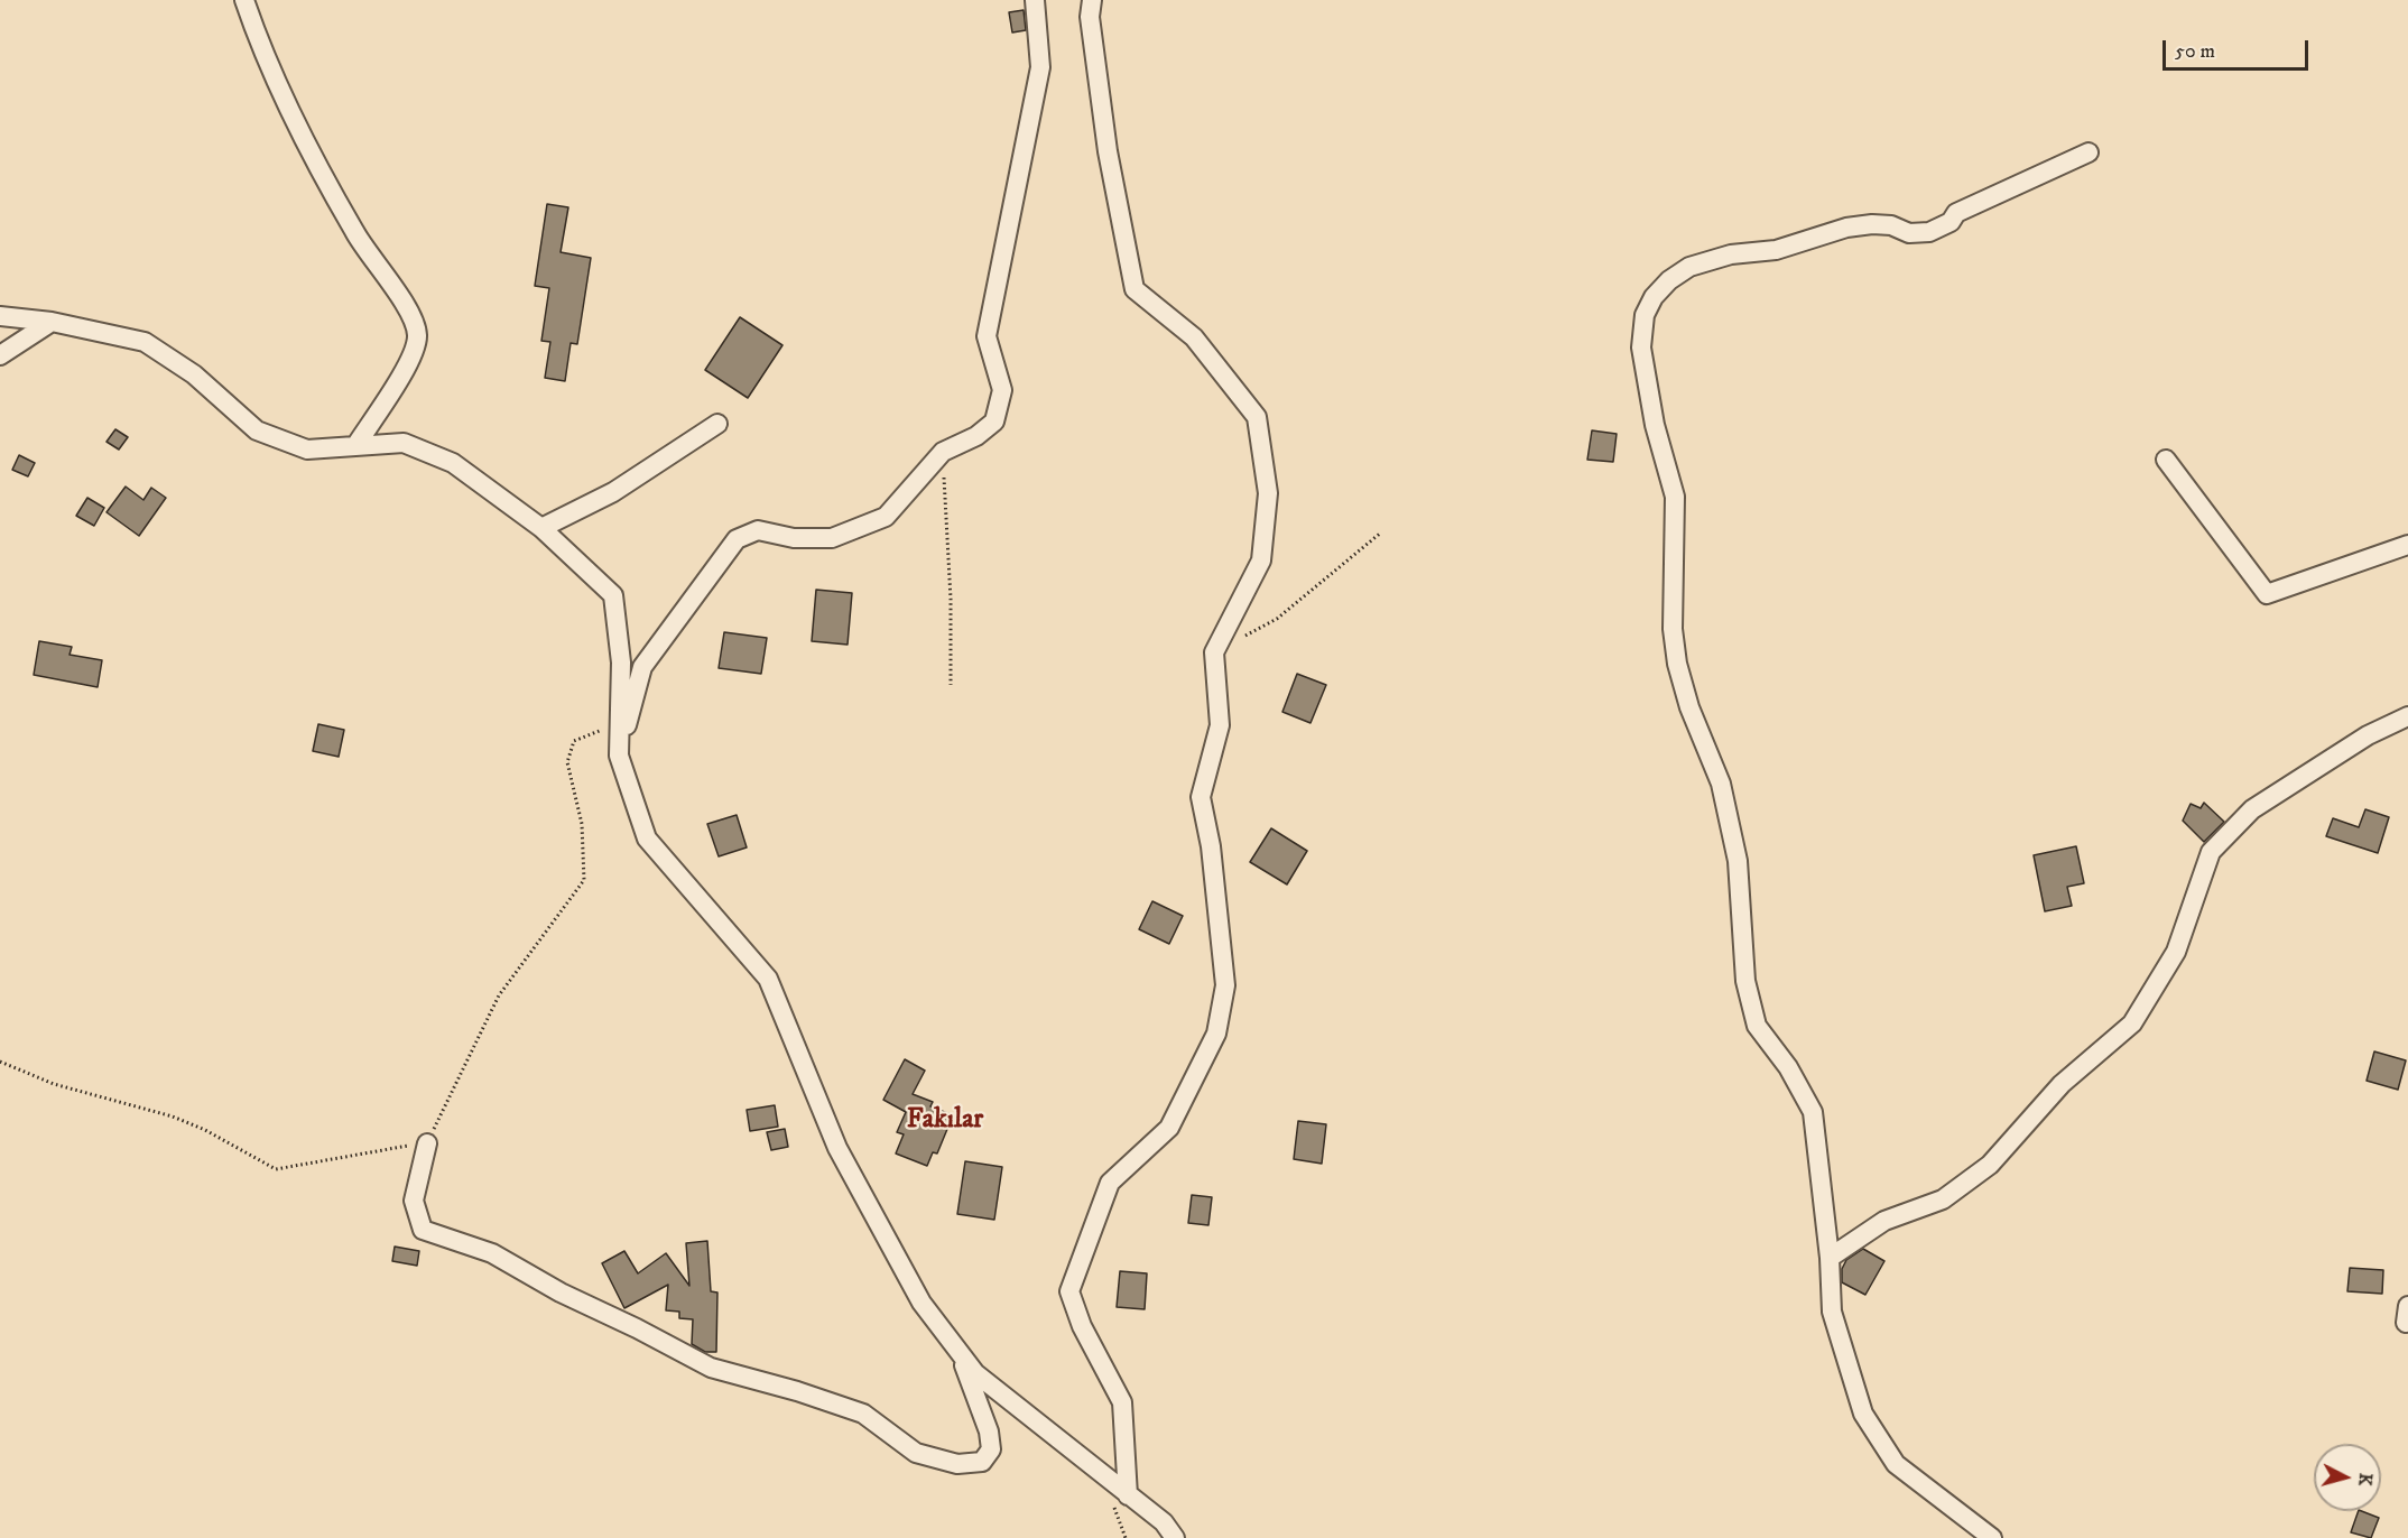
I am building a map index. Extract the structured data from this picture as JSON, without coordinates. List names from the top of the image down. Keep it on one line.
{"districts":["Fakılar"],"scale_bar":"50 m","north":"right"}
